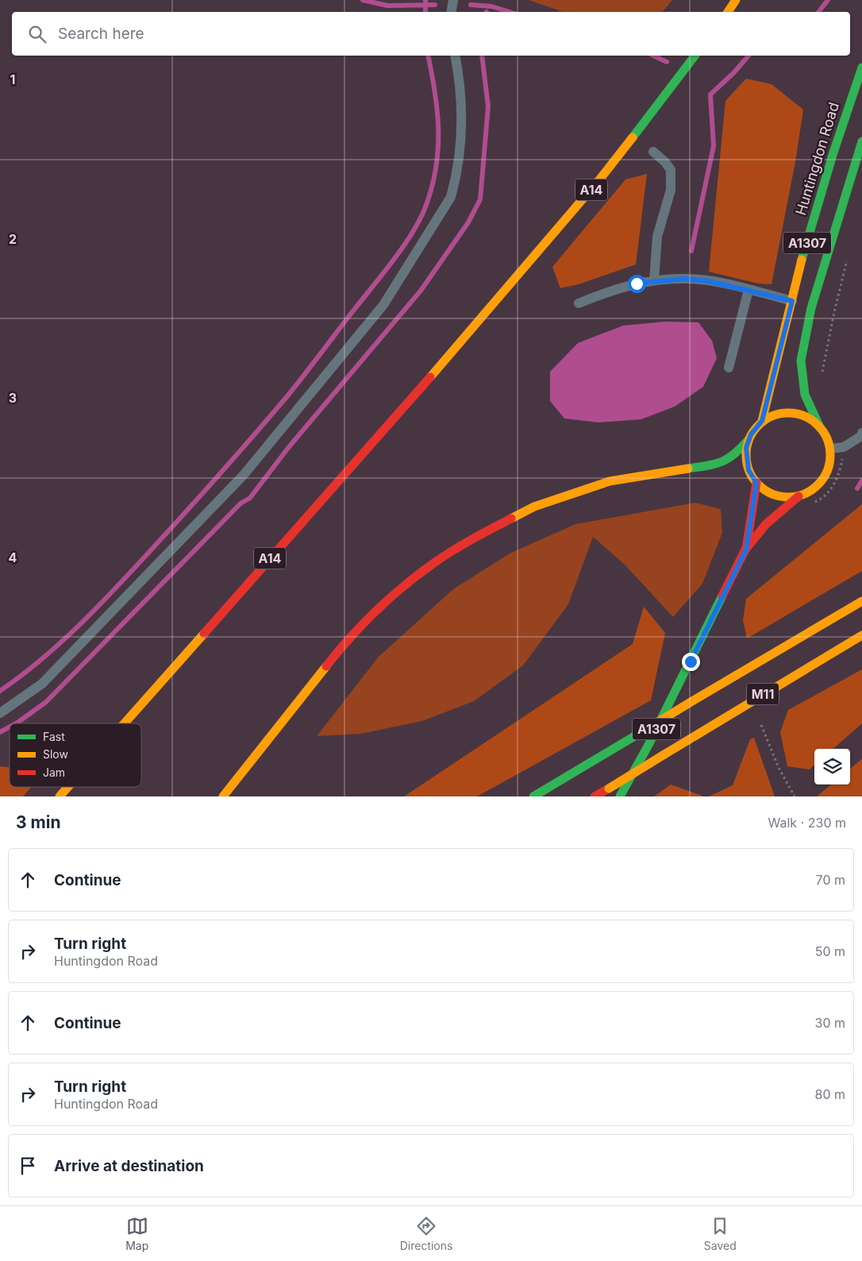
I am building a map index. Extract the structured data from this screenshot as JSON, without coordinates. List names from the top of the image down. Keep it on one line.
{"streets":{"main road":["Huntingdon Road","A14","A1307","M11"]},"crossings":[["Huntingdon Road","A1307"]],"legend":["Fast","Slow","Jam"],"page":{"search":"Search here","heading":["3 min","Walk · 230 m"],"list":[["Continue","70 m"],["Turn right","Huntingdon Road","50 m"],["Continue","30 m"],["Turn right","Huntingdon Road","80 m"],"Arrive at destination"],"nav":["Map","Directions","Saved"]},"grid":{"rows":["1","2","3","4"]}}
